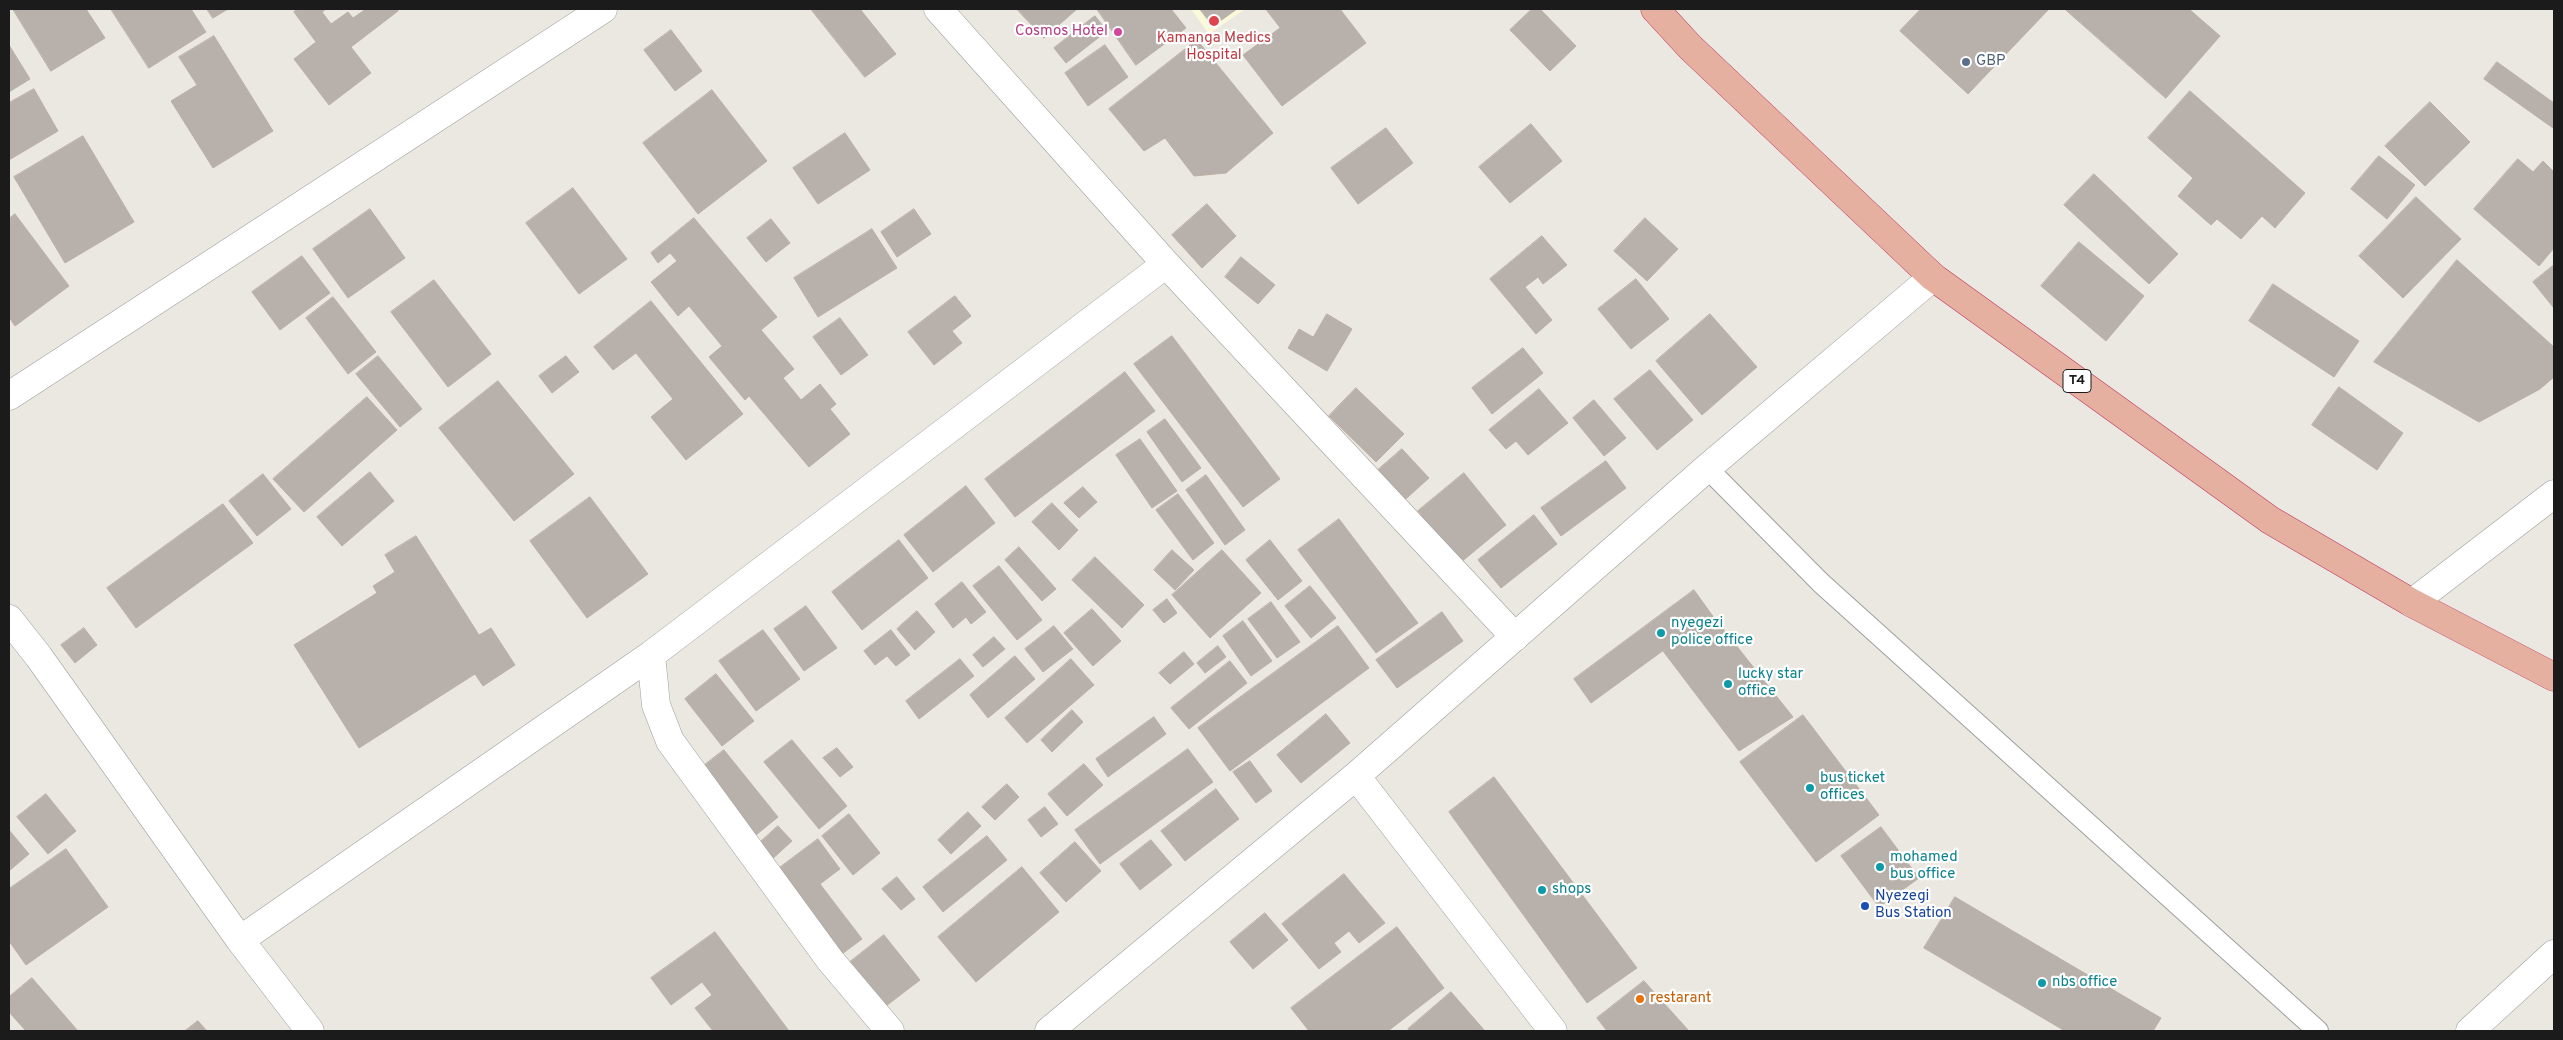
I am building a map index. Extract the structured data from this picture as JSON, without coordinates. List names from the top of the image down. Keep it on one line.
{"streets":{"highway":["T4"]},"places":["Kamanga Medics Hospital","Cosmos Hotel","GBP","nyegezi police office","lucky star office","bus ticket offices","mohamed bus office","shops","Nyezegi Bus Station","nbs office","restarant"]}
